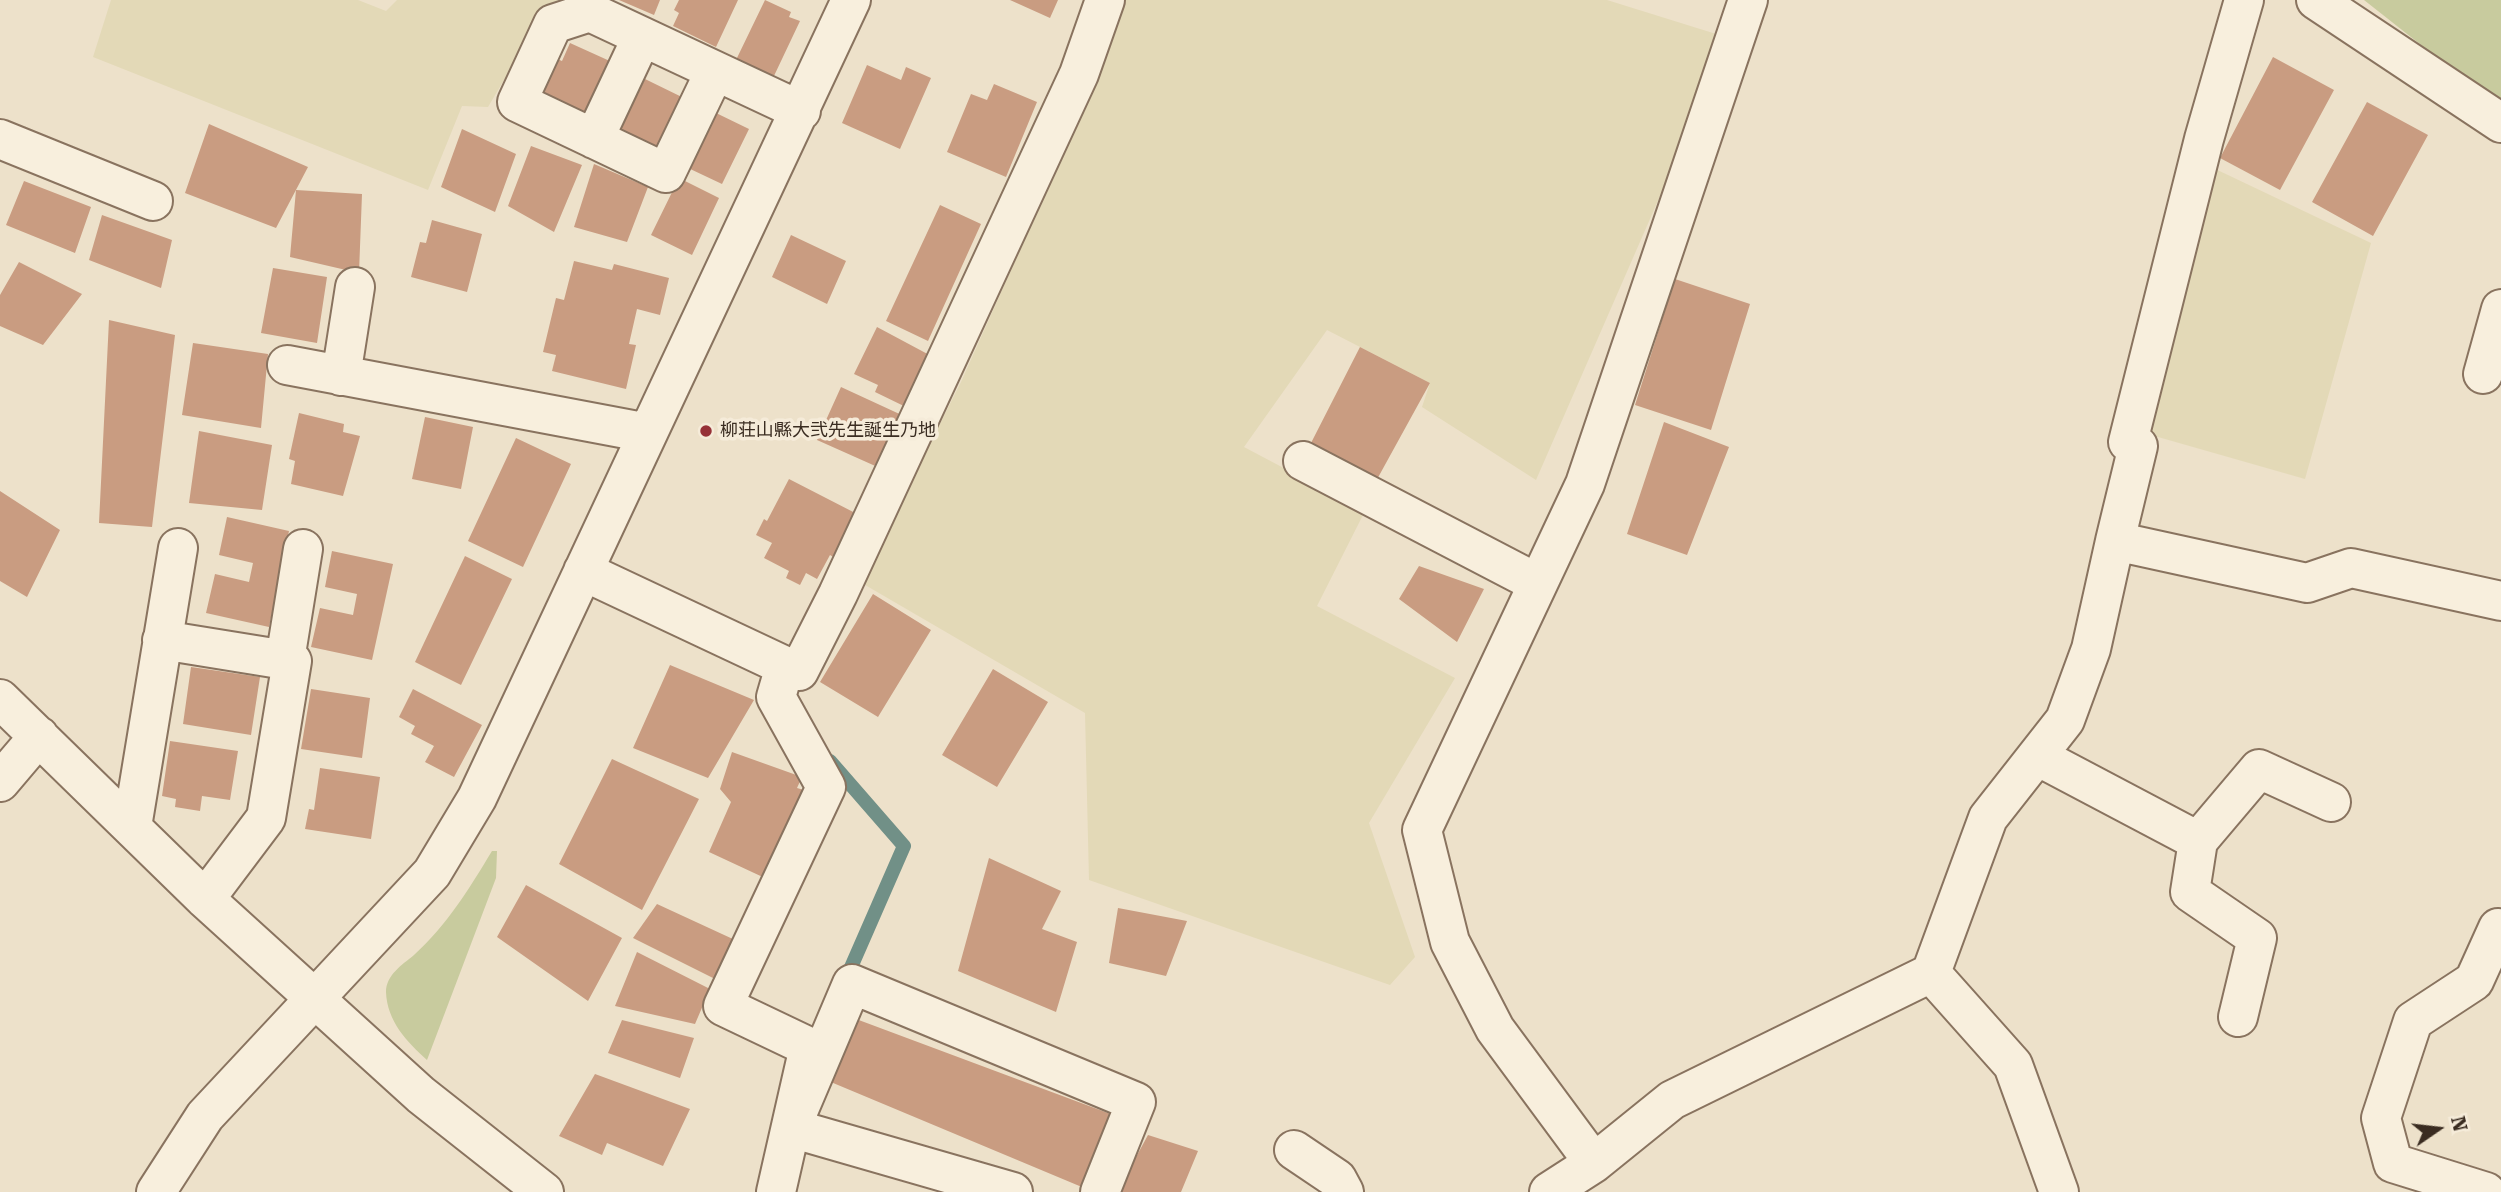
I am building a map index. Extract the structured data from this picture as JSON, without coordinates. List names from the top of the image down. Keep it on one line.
{"places":["柳荘山縣大弐先生誕生乃地"],"north":"right"}
